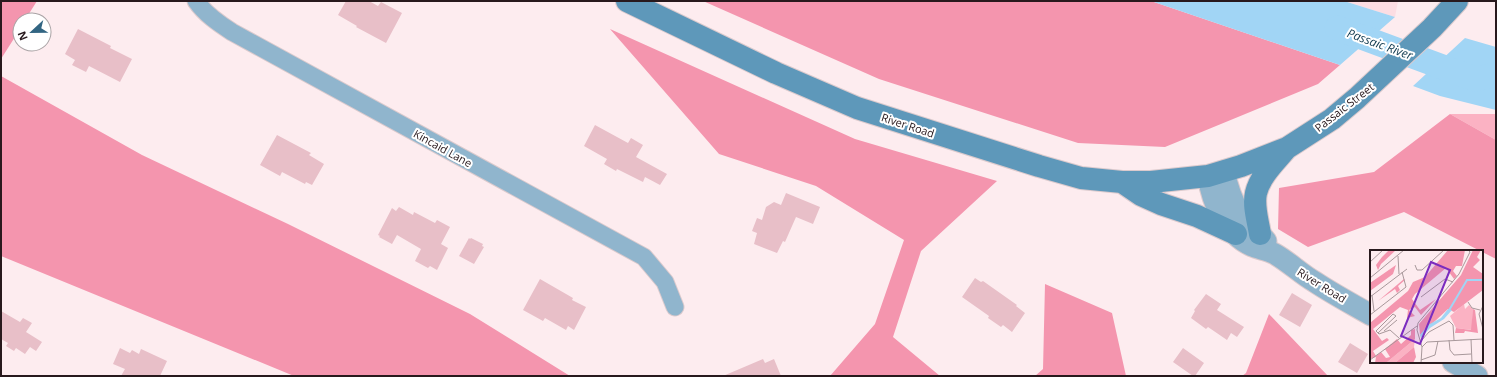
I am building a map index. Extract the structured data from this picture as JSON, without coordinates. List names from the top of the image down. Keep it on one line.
{"streets":{"main road":["Passaic Street","River Road"],"street":["Kincaid Lane"]},"crossings":[["Passaic Street","River Road"]],"water":["Passaic River"],"north":"left"}
